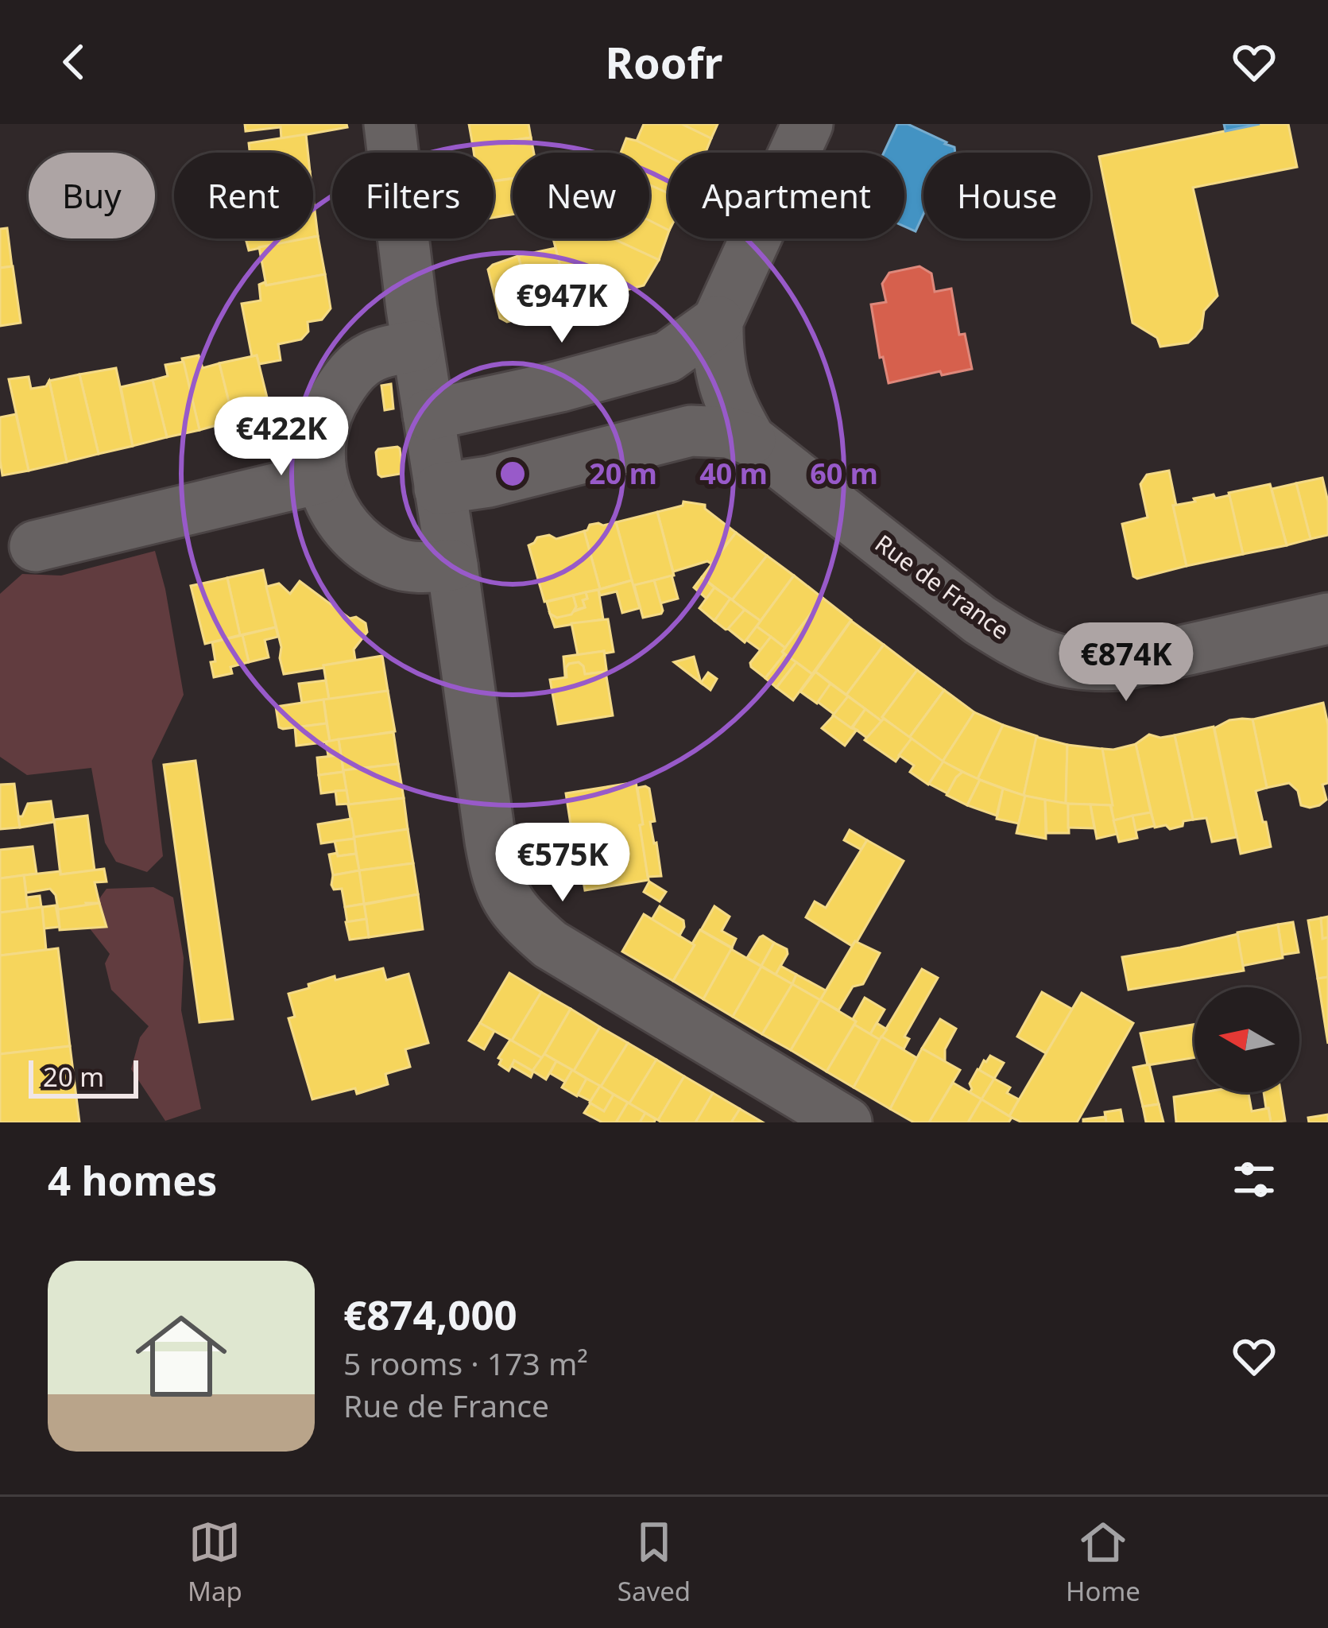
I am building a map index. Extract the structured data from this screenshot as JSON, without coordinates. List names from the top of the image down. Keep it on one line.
{"streets":{"street":["Rue de France"]},"scale_bar":"20 m","north":"left","page":{"header":"Roofr","chip":["Buy","Rent","Filters","New","Apartment","House"],"price":["€947K","€422K","€874K","€575K"],"scale":"20 m","heading":"4 homes","list":[{"name":"€874,000","note":"5 rooms · 173 m² · Rue de France"}],"tabs":["Map","Saved","Home"]},"rings":["20 m","40 m","60 m"]}
